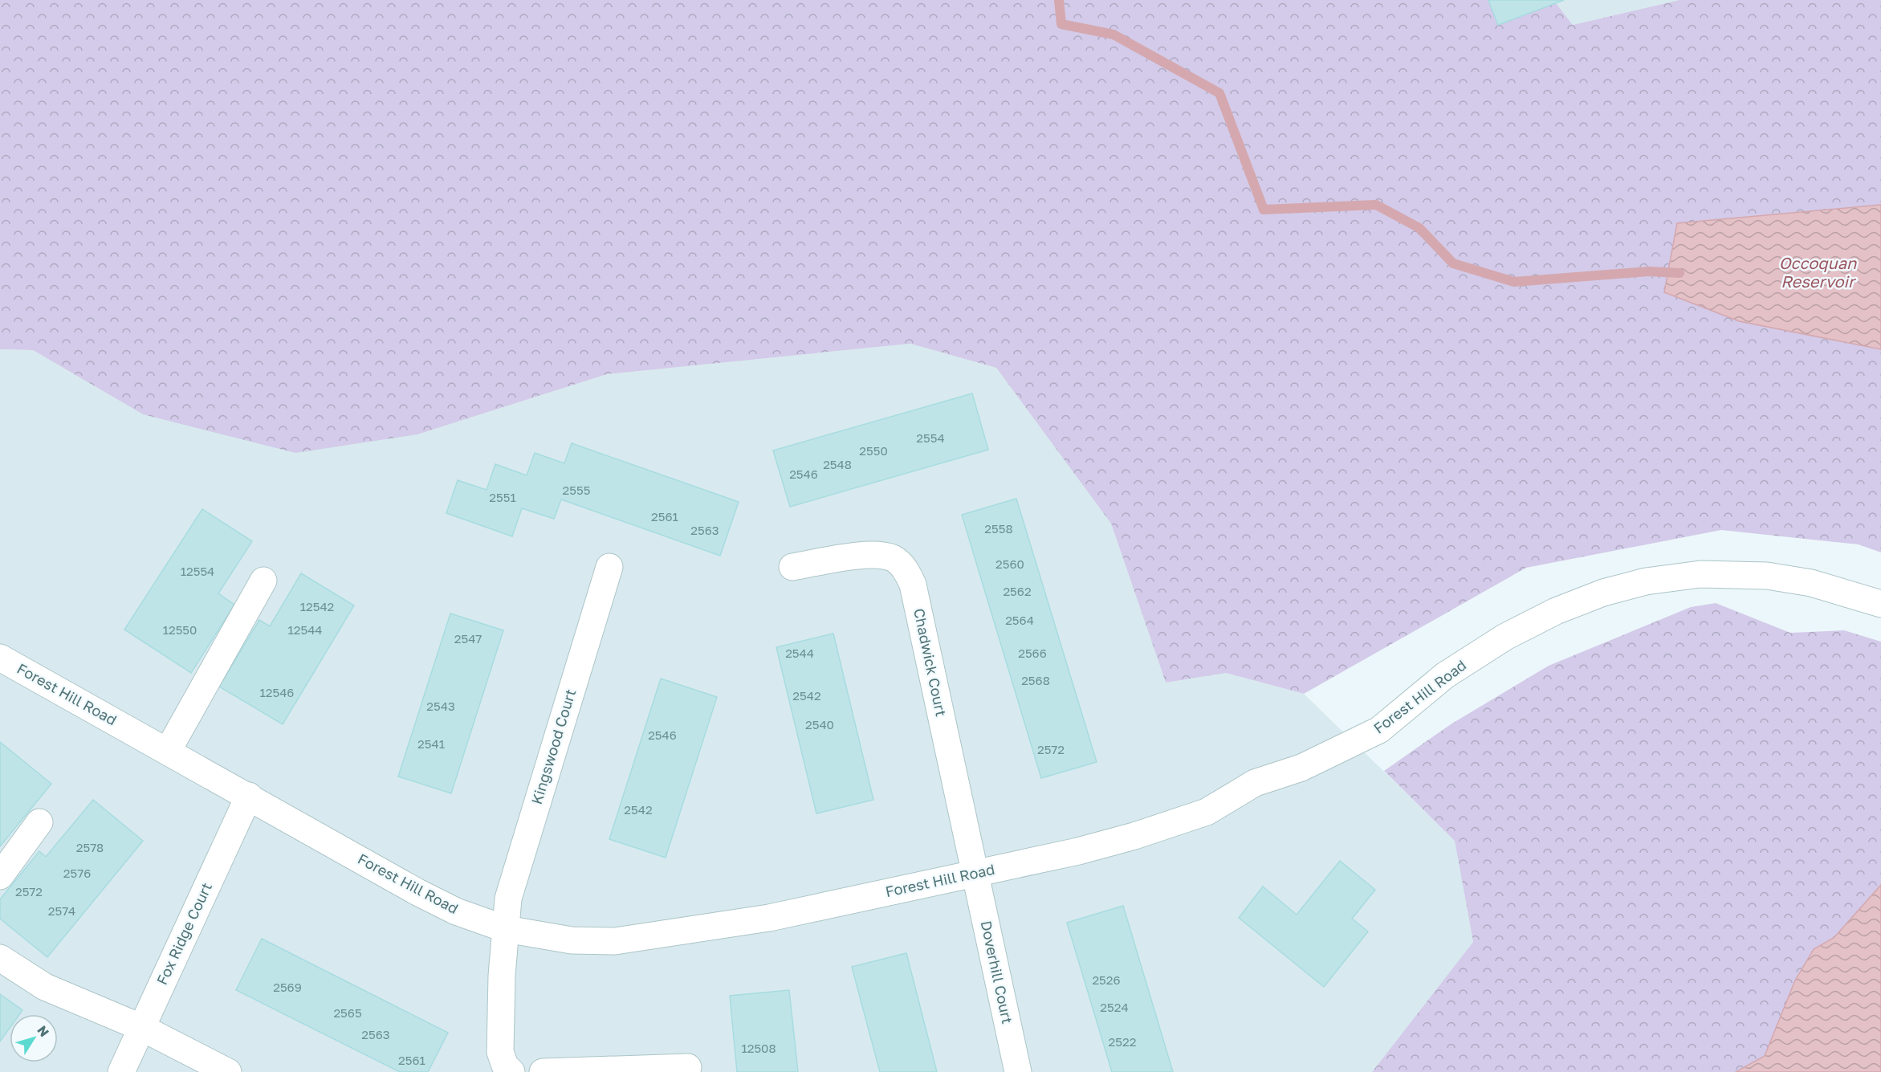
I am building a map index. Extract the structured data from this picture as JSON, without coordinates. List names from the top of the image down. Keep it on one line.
{"streets":{"street":["Chadwick Court","Forest Hill Road","Kingswood Court","Fox Ridge Court","Doverhill Court"]},"crossings":[["Chadwick Court","Forest Hill Road"],["Chadwick Court","Doverhill Court"],["Forest Hill Road","Kingswood Court"],["Forest Hill Road","Fox Ridge Court"],["Forest Hill Road","Doverhill Court"]],"water":["Occoquan Reservoir"],"house_numbers":["2554","2550","2548","2546","2555","2551","2561","2558","2563","2560","12554","2562","12542","2564","12550","12544","2547","2544","2566","2568","12546","2542","2543","2540","2546","2541","2572","2542","2578","2576","2572","2574","2526","2569","2524","2565","2563","2522","12508","2561"],"north":"top right"}
